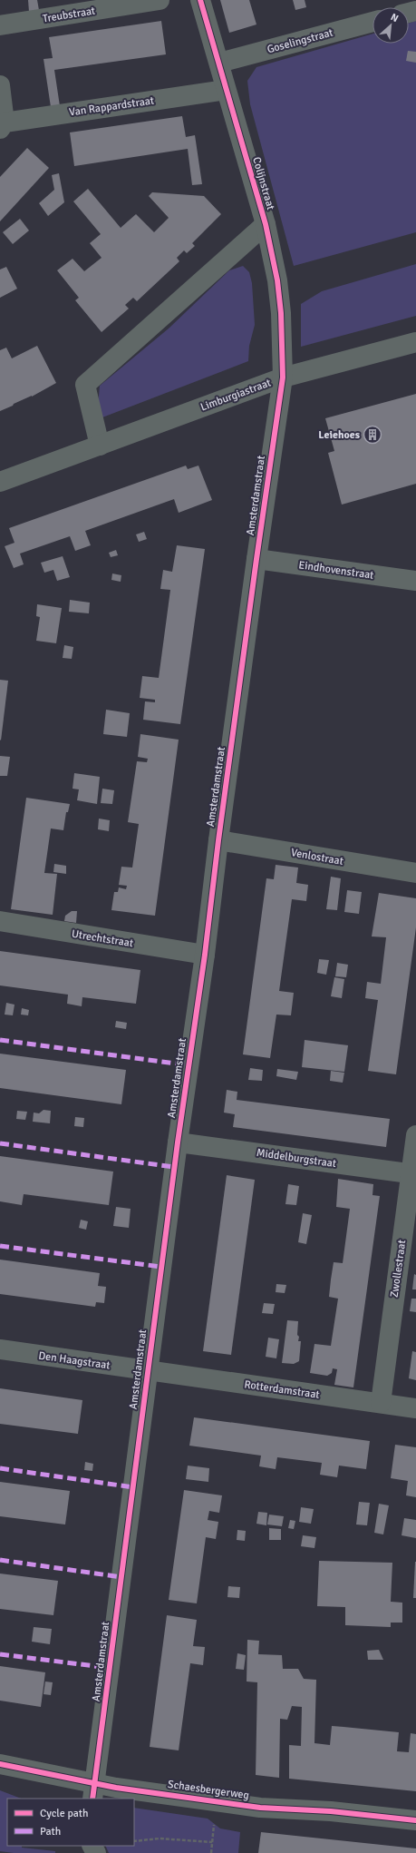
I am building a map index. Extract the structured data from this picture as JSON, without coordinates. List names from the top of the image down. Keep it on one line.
{"streets":{"street":["Treubstraat","Goselingstraat","Van Rappardstraat","Colijnstraat","Limburgiastraat","Amsterdamstraat","Eindhovenstraat","Venlostraat","Utrechtstraat","Middelburgstraat","Zwollestraat","Den Haagstraat","Rotterdamstraat","Schaesbergerweg"]},"crossings":[["Goselingstraat","Colijnstraat"],["Van Rappardstraat","Colijnstraat"],["Colijnstraat","Limburgiastraat"],["Colijnstraat","Amsterdamstraat"],["Limburgiastraat","Amsterdamstraat"],["Amsterdamstraat","Eindhovenstraat"],["Amsterdamstraat","Venlostraat"],["Amsterdamstraat","Utrechtstraat"],["Amsterdamstraat","Middelburgstraat"],["Amsterdamstraat","Den Haagstraat"],["Amsterdamstraat","Rotterdamstraat"],["Amsterdamstraat","Schaesbergerweg"],["Middelburgstraat","Zwollestraat"],["Zwollestraat","Rotterdamstraat"],["Den Haagstraat","Rotterdamstraat"]],"places":{"building":["Leiehoes"]},"legend":["Cycle path","Path"],"north":"top right"}
